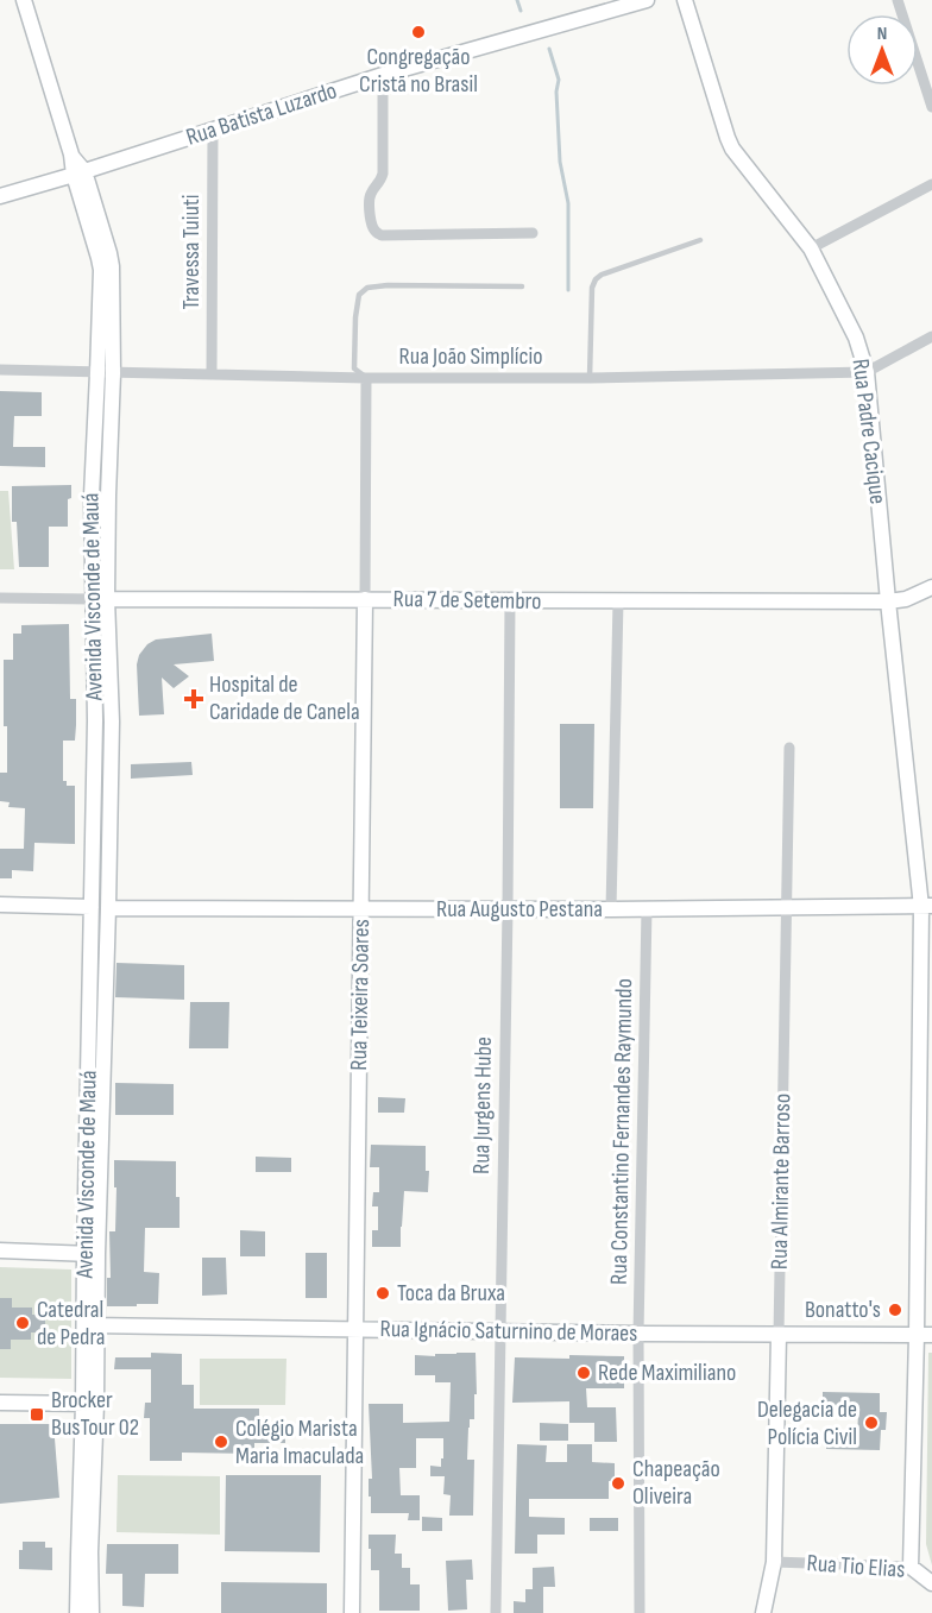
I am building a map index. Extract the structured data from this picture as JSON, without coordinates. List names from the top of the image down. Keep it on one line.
{"streets":{"main road":["Rua Batista Luzardo","Rua Padre Cacique","Avenida Visconde de Mauá","Rua 7 de Setembro","Rua Augusto Pestana","Rua Teixeira Soares","Rua Almirante Barroso","Rua Ignácio Saturnino de Moraes","Rua Tio Elias"],"street":["Travessa Tuiuti","Rua João Simplício","Rua Jurgens Hube","Rua Constantino Fernandes Raymundo"]},"crossings":[["Rua Batista Luzardo","Travessa Tuiuti"],["Travessa Tuiuti","Rua João Simplício"],["Rua João Simplício","Rua Padre Cacique"],["Rua João Simplício","Avenida Visconde de Mauá"],["Rua João Simplício","Rua Teixeira Soares"],["Rua Padre Cacique","Rua 7 de Setembro"],["Rua Padre Cacique","Rua Augusto Pestana"],["Rua Padre Cacique","Rua Ignácio Saturnino de Moraes"],["Rua Padre Cacique","Rua Tio Elias"],["Avenida Visconde de Mauá","Rua 7 de Setembro"],["Avenida Visconde de Mauá","Rua Augusto Pestana"],["Avenida Visconde de Mauá","Rua Ignácio Saturnino de Moraes"],["Rua 7 de Setembro","Rua Teixeira Soares"],["Rua 7 de Setembro","Rua Jurgens Hube"],["Rua Augusto Pestana","Rua Teixeira Soares"],["Rua Augusto Pestana","Rua Jurgens Hube"],["Rua Augusto Pestana","Rua Constantino Fernandes Raymundo"],["Rua Augusto Pestana","Rua Almirante Barroso"],["Rua Teixeira Soares","Rua Ignácio Saturnino de Moraes"],["Rua Jurgens Hube","Rua Ignácio Saturnino de Moraes"],["Rua Constantino Fernandes Raymundo","Rua Ignácio Saturnino de Moraes"],["Rua Almirante Barroso","Rua Ignácio Saturnino de Moraes"],["Rua Almirante Barroso","Rua Tio Elias"]],"places":{"other":["Congregação Cristã no Brasil","Toca da Bruxa","Bonatto's","Catedral de Pedra","Rede Maximiliano","Delegacia de Polícia Civil","Colégio Marista Maria Imaculada","Chapeação Oliveira"],"health":["Hospital de Caridade de Canela"],"transit":["Brocker BusTour 02"]},"north":"top"}
